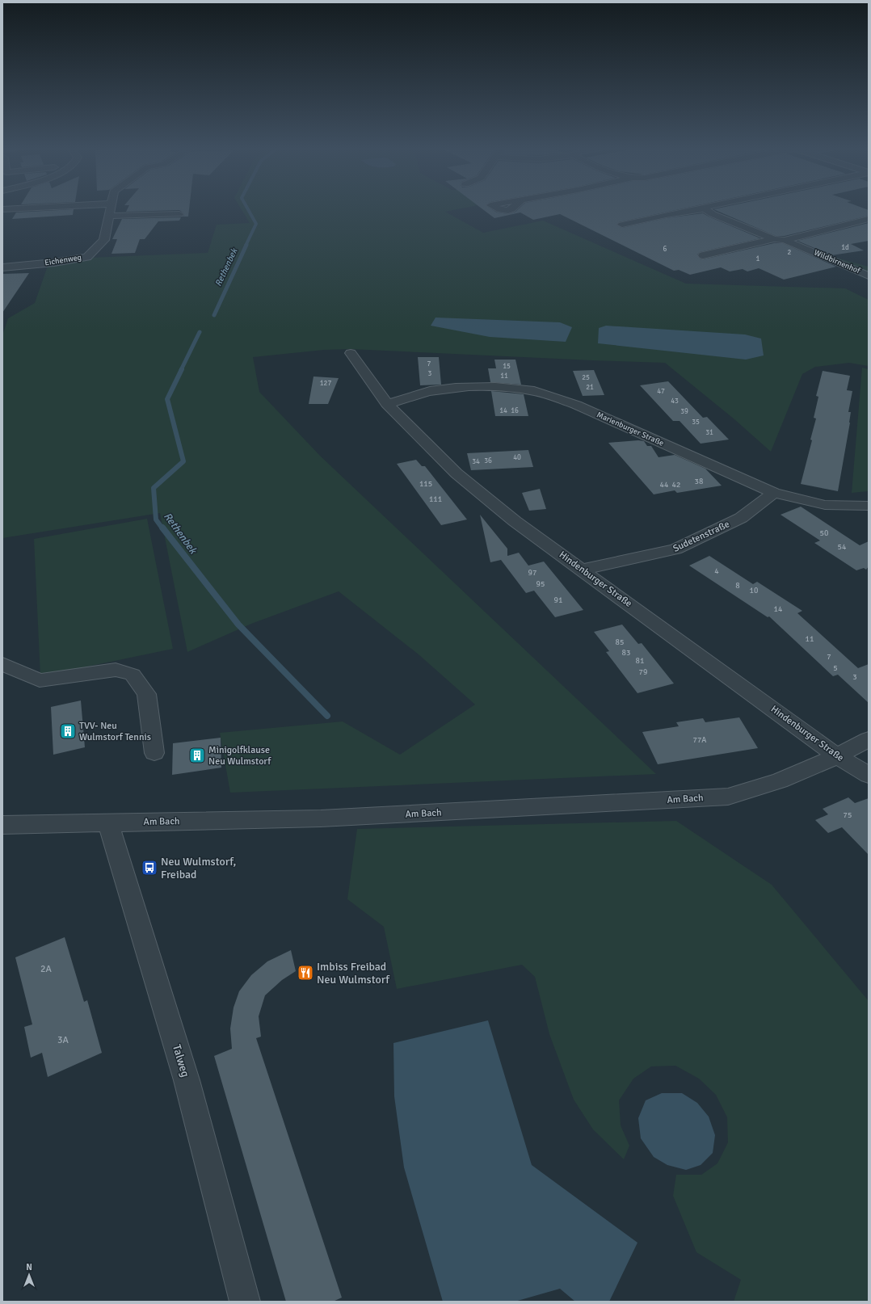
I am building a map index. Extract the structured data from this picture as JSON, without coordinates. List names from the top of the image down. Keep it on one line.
{"streets":{"street":["Eichenweg","Wildbirnenhof","Marienburger Straße","Sudetenstraße","Hindenburger Straße","Am Bach","Talweg"]},"crossings":[["Marienburger Straße","Sudetenstraße"],["Marienburger Straße","Hindenburger Straße"],["Sudetenstraße","Hindenburger Straße"],["Hindenburger Straße","Am Bach"],["Am Bach","Talweg"]],"water":["Rethenbek"],"places":{"building":["TVV- Neu Wulmstorf Tennis","Minigolfklause Neu Wulmstorf"],"bus stop":["Neu Wulmstorf, Freibad"],"restaurant":["Imbiss Freibad Neu Wulmstorf"]},"house_numbers":["1d","6","2","1","7","15","3","11","25","127","21","47","43","14","16","39","35","31","40","36","34","38","115","44","42","111","50","54","4","97","95","8","10","91","14","11","85","83","7","81","5","79","3","77A","75","2A","3A"],"north":"top"}
